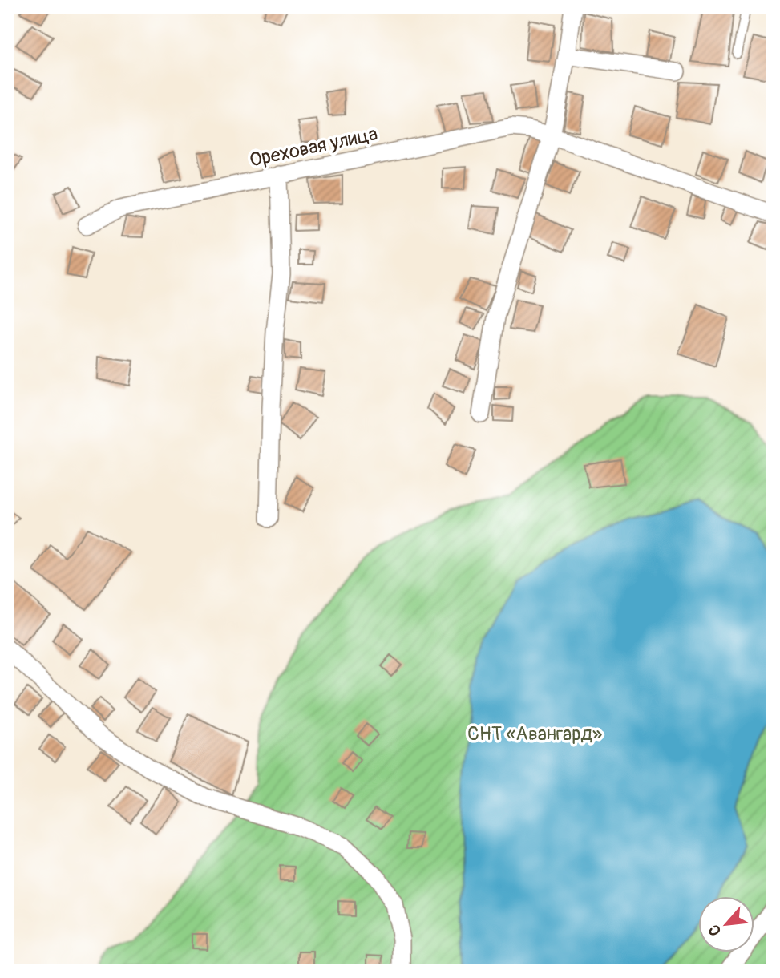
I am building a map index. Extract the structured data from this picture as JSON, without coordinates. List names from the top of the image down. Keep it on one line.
{"streets":{"street":["Ореховая улица"]},"parks":["СНТ «Авангард»"],"north":"bottom left"}
